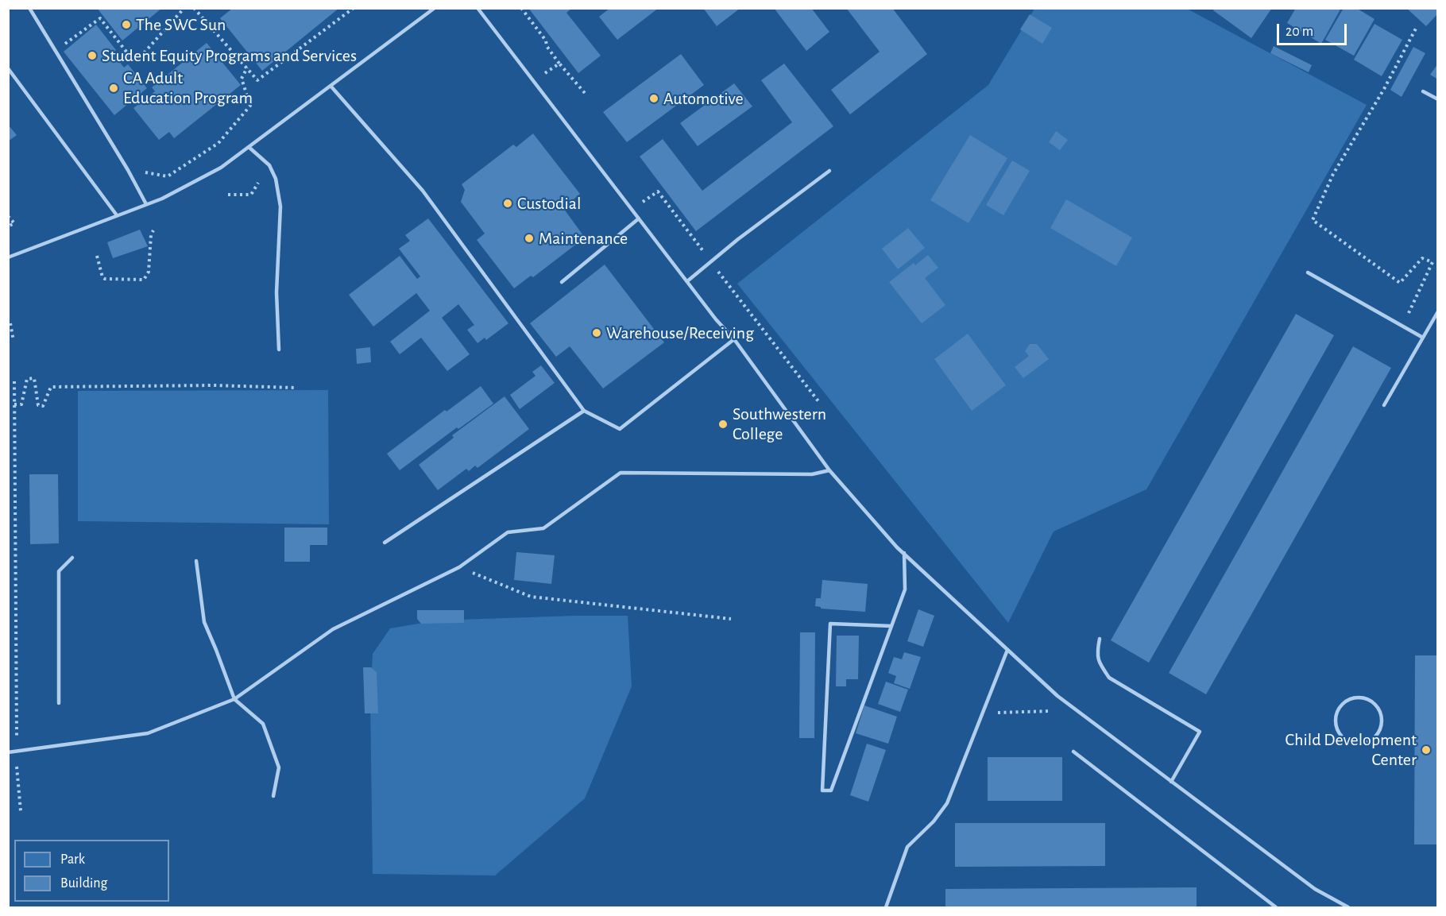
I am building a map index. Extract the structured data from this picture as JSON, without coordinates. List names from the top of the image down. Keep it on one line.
{"places":["The SWC Sun","Student Equity Programs and Services","CA Adult Education Program","Automotive","Custodial","Maintenance","Warehouse/Receiving","Southwestern College","Child Development Center"],"legend":["Park","Building"],"scale_bar":"20 m"}
